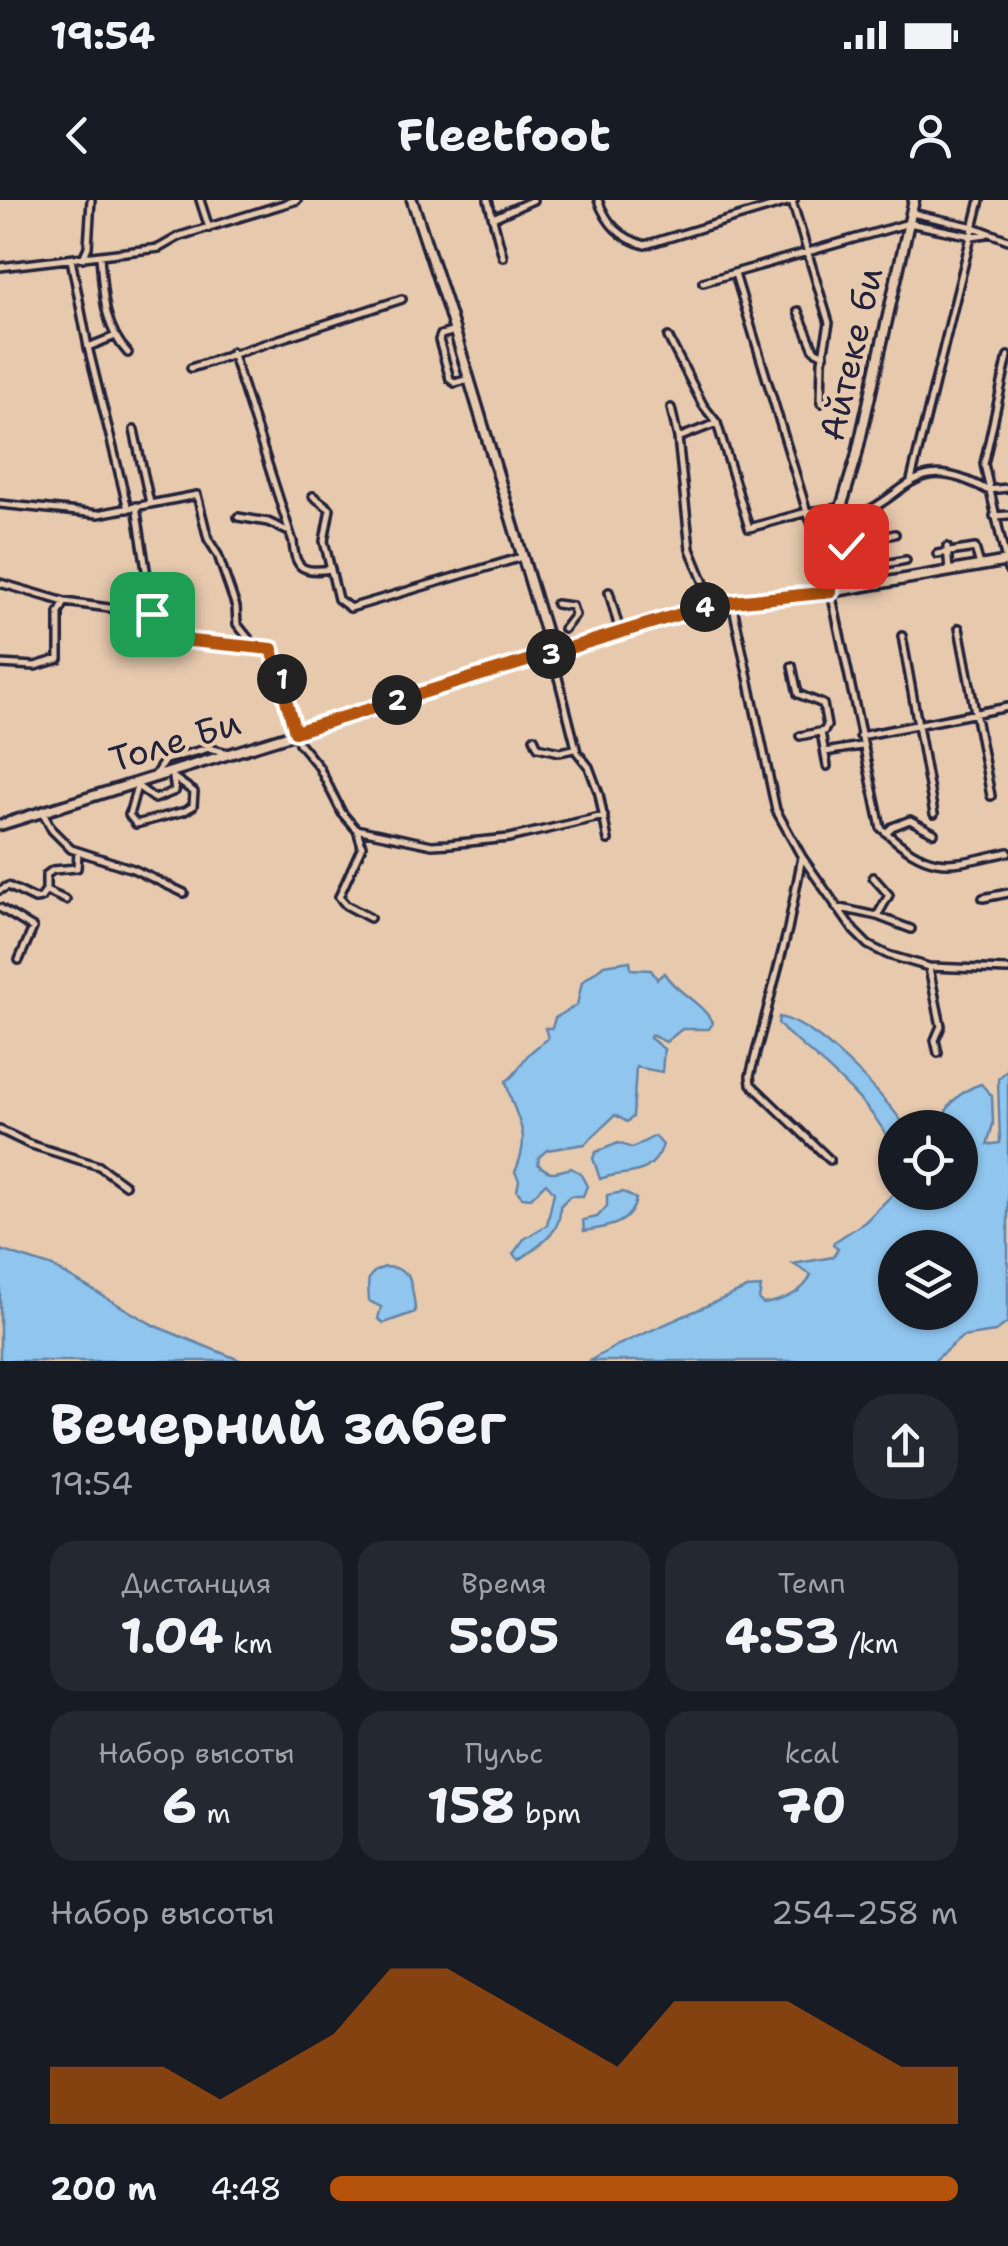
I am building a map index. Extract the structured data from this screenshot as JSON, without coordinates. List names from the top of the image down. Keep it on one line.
{"streets":{"main road":["Айтеке би","Толе Би"]},"page":{"status":"19:54","header":"Fleetfoot","pins":["4","3","1","2"],"heading":["Вечерний забег","19:54"],"stats":[["Дистанция","1.04 km"],["Время","5:05"],["Темп","4:53 /km"],["Набор высоты","6 m"],["Пульс","158 bpm"],["kcal","70"]],"chart":["Набор высоты","254–258 m"],"list":[{"name":"200 m","note":"4:48"}]}}
